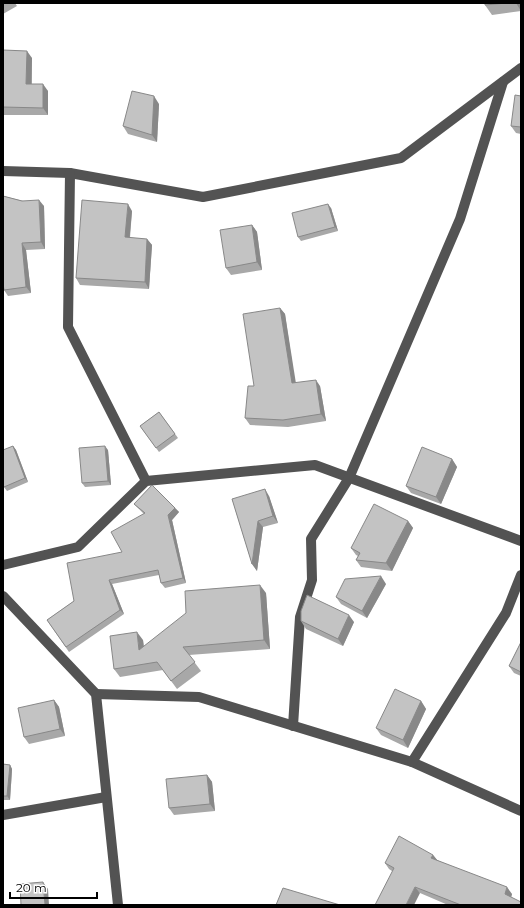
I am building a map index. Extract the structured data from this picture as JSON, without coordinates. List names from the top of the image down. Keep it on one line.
{"scale_bar":"20 m"}
